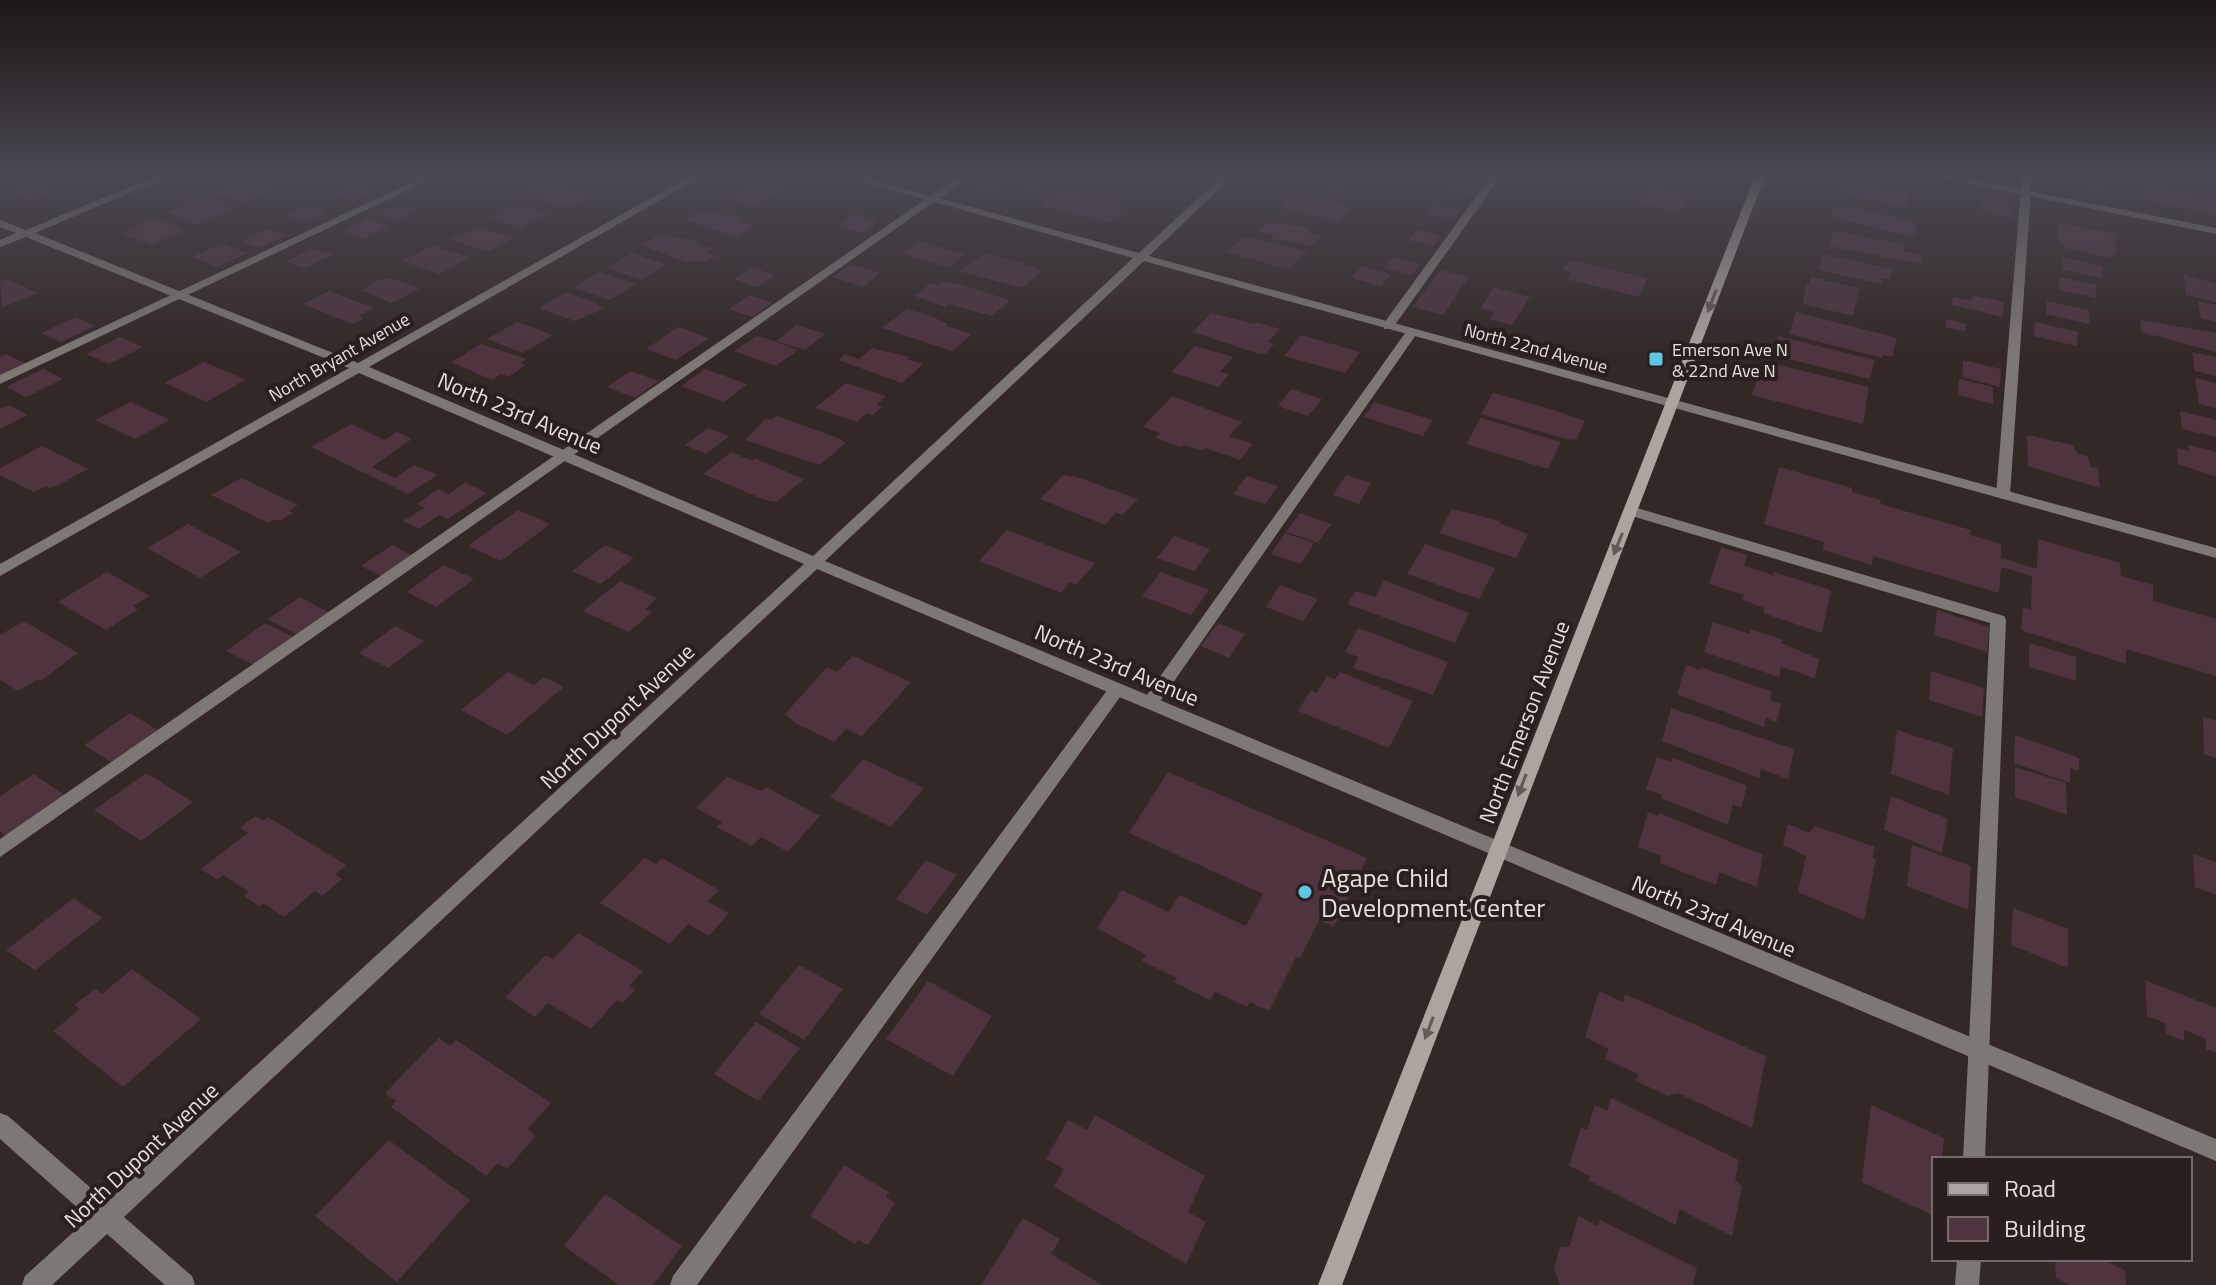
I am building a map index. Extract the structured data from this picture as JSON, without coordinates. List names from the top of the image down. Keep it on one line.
{"streets":{"street":["North 22nd Avenue","North Bryant Avenue","North 23rd Avenue","North Dupont Avenue","North Emerson Avenue"]},"crossings":[["North 22nd Avenue","North Dupont Avenue"],["North 22nd Avenue","North Emerson Avenue"],["North Bryant Avenue","North 23rd Avenue"],["North 23rd Avenue","North Dupont Avenue"],["North 23rd Avenue","North Emerson Avenue"]],"one_way":["North Emerson Avenue"],"places":{"transit":["Emerson Ave N & 22nd Ave N"],"other":["Agape Child Development Center"]},"legend":["Road","Building"]}
